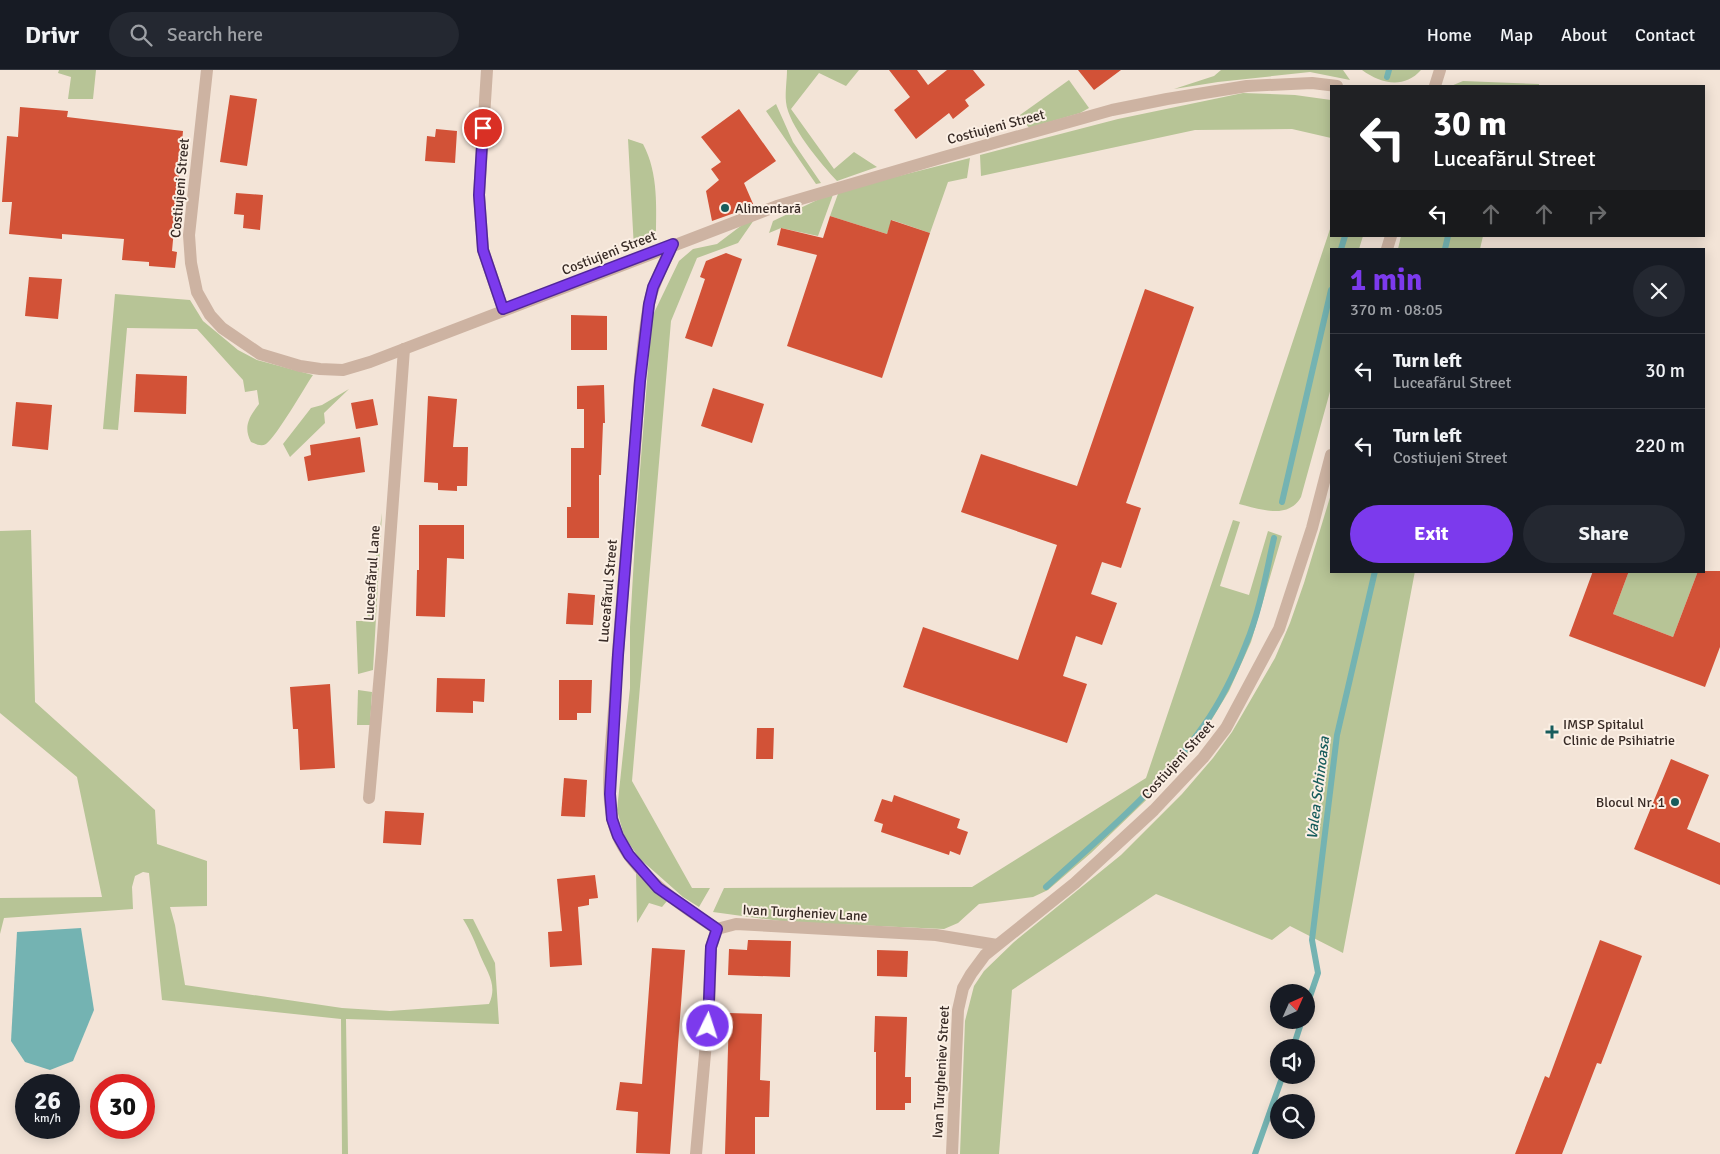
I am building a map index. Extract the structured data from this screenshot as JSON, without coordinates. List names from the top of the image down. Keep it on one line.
{"streets":{"street":["Costiujeni Street","Luceafărul Lane","Luceafărul Street","Ivan Turgheniev Lane","Ivan Turgheniev Street"]},"crossings":[["Costiujeni Street","Luceafărul Lane"],["Costiujeni Street","Luceafărul Street"],["Costiujeni Street","Ivan Turgheniev Lane"],["Costiujeni Street","Ivan Turgheniev Street"],["Luceafărul Street","Ivan Turgheniev Lane"]],"water":["Valea Schinoasa"],"places":{"other":["Alimentară","Blocul Nr. 1"],"health":["IMSP Spitalul Clinic de Psihiatrie"]},"north":"top right","page":{"header":"Drivr","search":"Search here","nav":["Home","Map","About","Contact"],"turn":["30 m","Luceafărul Street"],"heading":["1 min","370 m · 08:05"],"list":[{"name":"Turn left","note":"Luceafărul Street","value":"30 m"},{"name":"Turn left","note":"Costiujeni Street","value":"220 m"}],"buttons":["Exit","Share"],"speed":"26 km/h","limit":"30"}}
